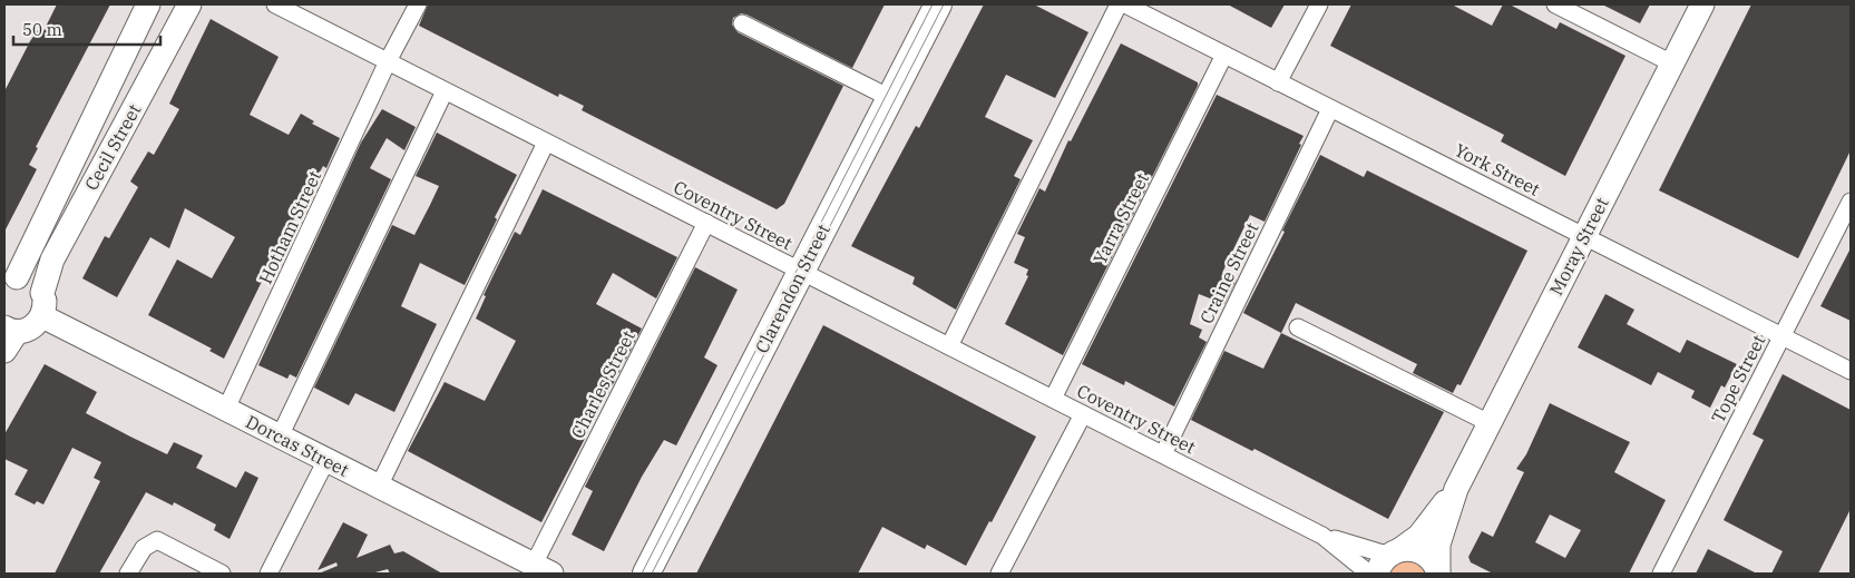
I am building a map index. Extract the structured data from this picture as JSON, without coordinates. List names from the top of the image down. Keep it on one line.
{"streets":{"main road":["Clarendon Street"],"street":["Cecil Street","York Street","Coventry Street","Yarra Street","Hotham Street","Moray Street","Craine Street","Tope Street","Charles Street","Dorcas Street"]},"crossings":[["Cecil Street","Dorcas Street"],["York Street","Yarra Street"],["York Street","Moray Street"],["York Street","Craine Street"],["York Street","Tope Street"],["Coventry Street","Yarra Street"],["Coventry Street","Hotham Street"],["Coventry Street","Moray Street"],["Coventry Street","Craine Street"],["Coventry Street","Clarendon Street"],["Coventry Street","Charles Street"],["Hotham Street","Dorcas Street"],["Charles Street","Dorcas Street"]],"scale_bar":"50 m"}
